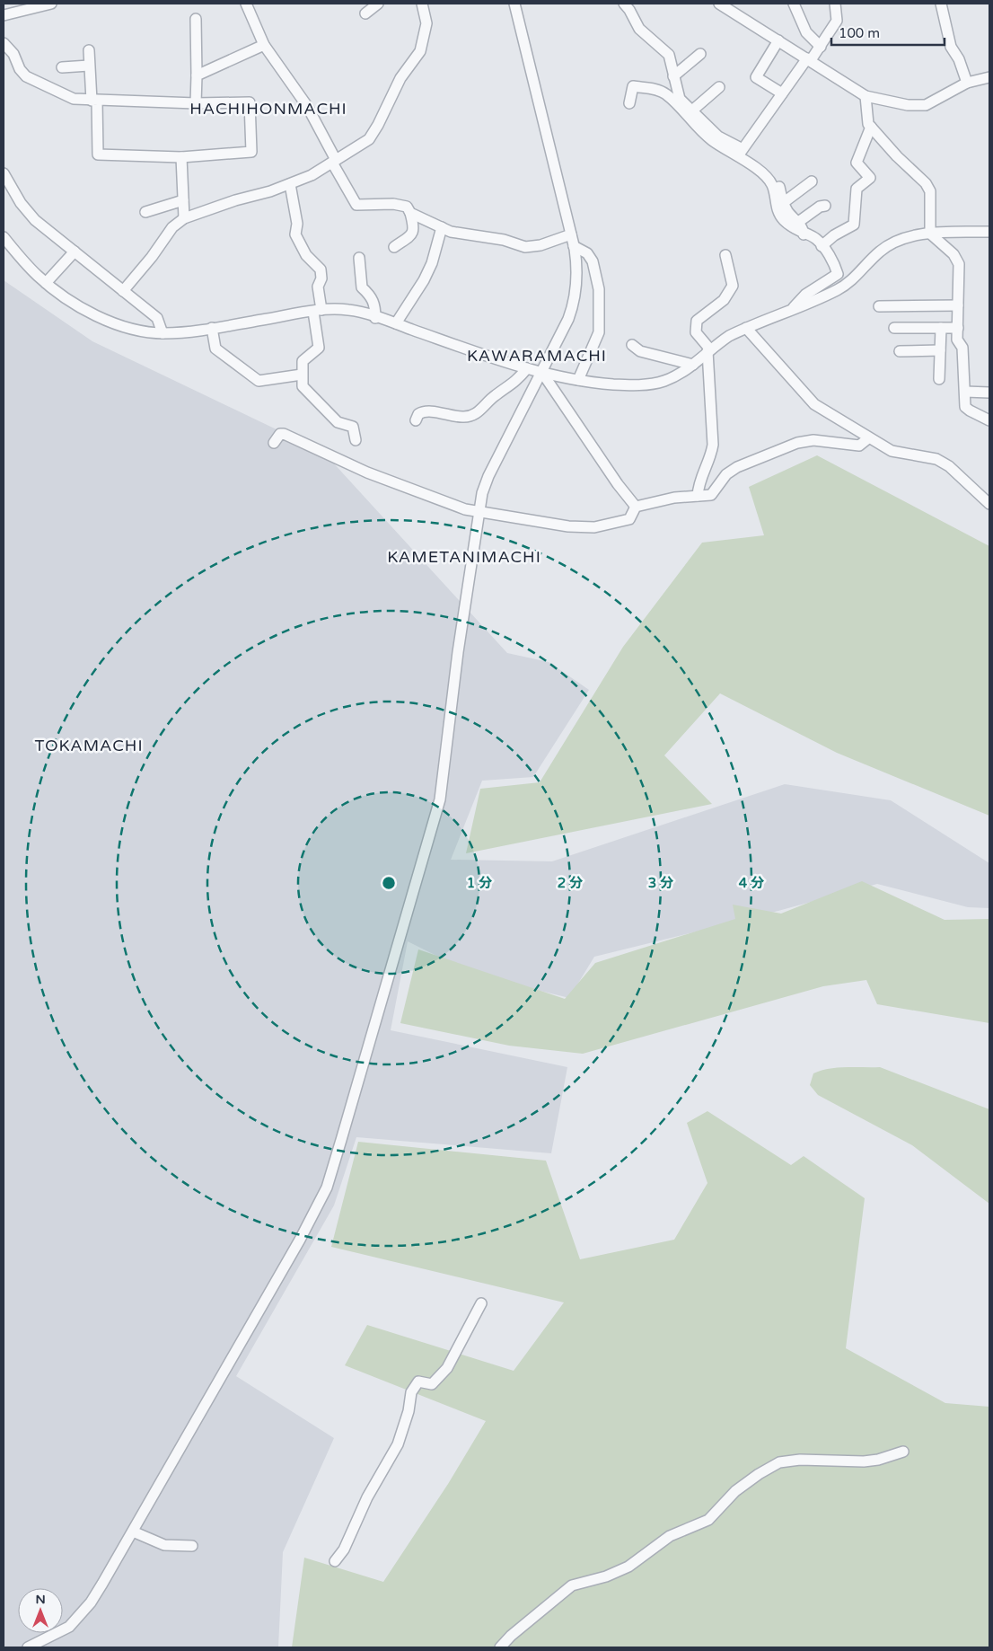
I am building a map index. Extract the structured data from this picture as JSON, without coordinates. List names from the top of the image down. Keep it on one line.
{"districts":["HACHIHONMACHI","KAWARAMACHI","KAMETANIMACHI","TOKAMACHI"],"scale_bar":"100 m","north":"top","rings":["1 分","2 分","3 分","4 分"]}
